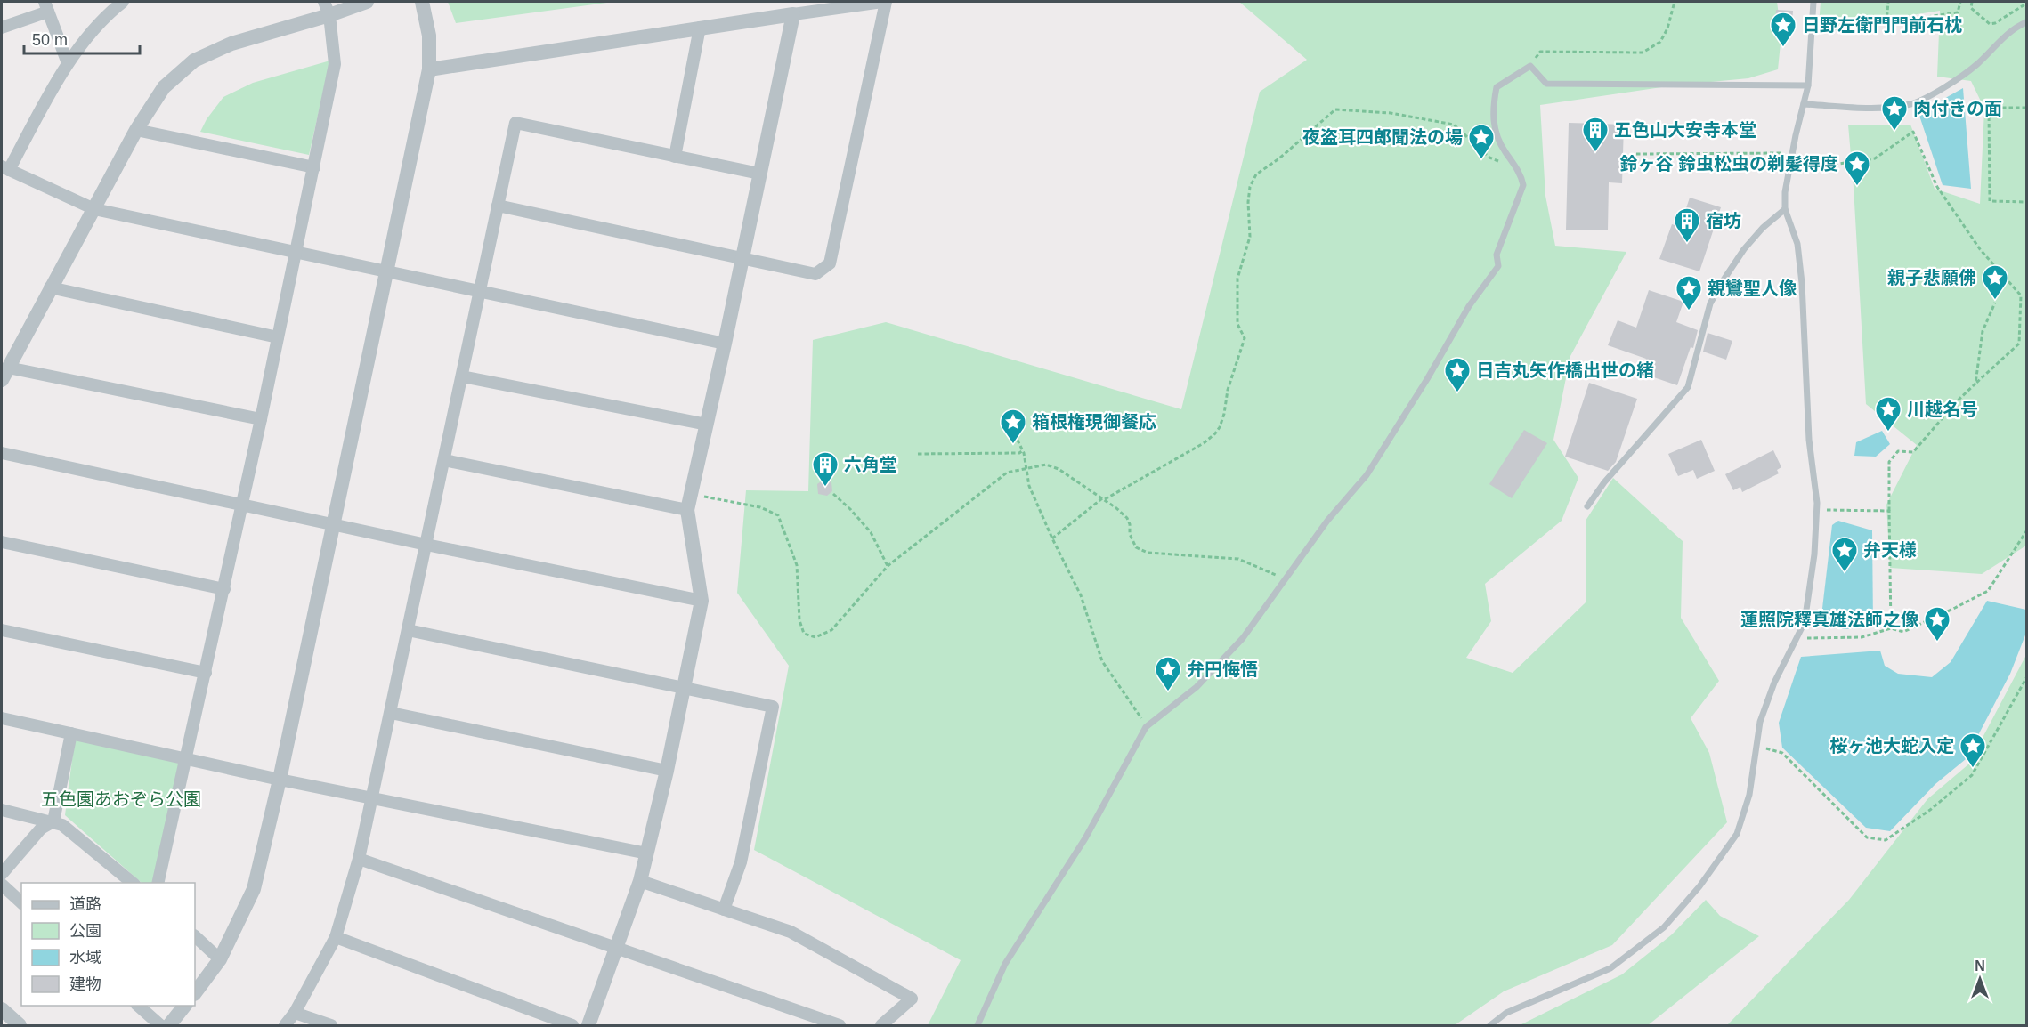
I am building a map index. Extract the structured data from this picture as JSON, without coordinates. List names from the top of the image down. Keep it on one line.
{"parks":["五色園あおぞら公園"],"places":{"place":["日野左衛門門前石枕","肉付きの面","夜盗耳四郎聞法の場","鈴ヶ谷 鈴虫松虫の剃髪得度","親子悲願佛","親鸞聖人像","日吉丸矢作橋出世の緒","川越名号","箱根権現御餐応","弁天様","蓮照院釋真雄法師之像","弁円悔悟","桜ヶ池大蛇入定"],"building":["五色山大安寺本堂","宿坊","六角堂"]},"legend":["道路","公園","水域","建物"],"scale_bar":"50 m","north":"top"}
